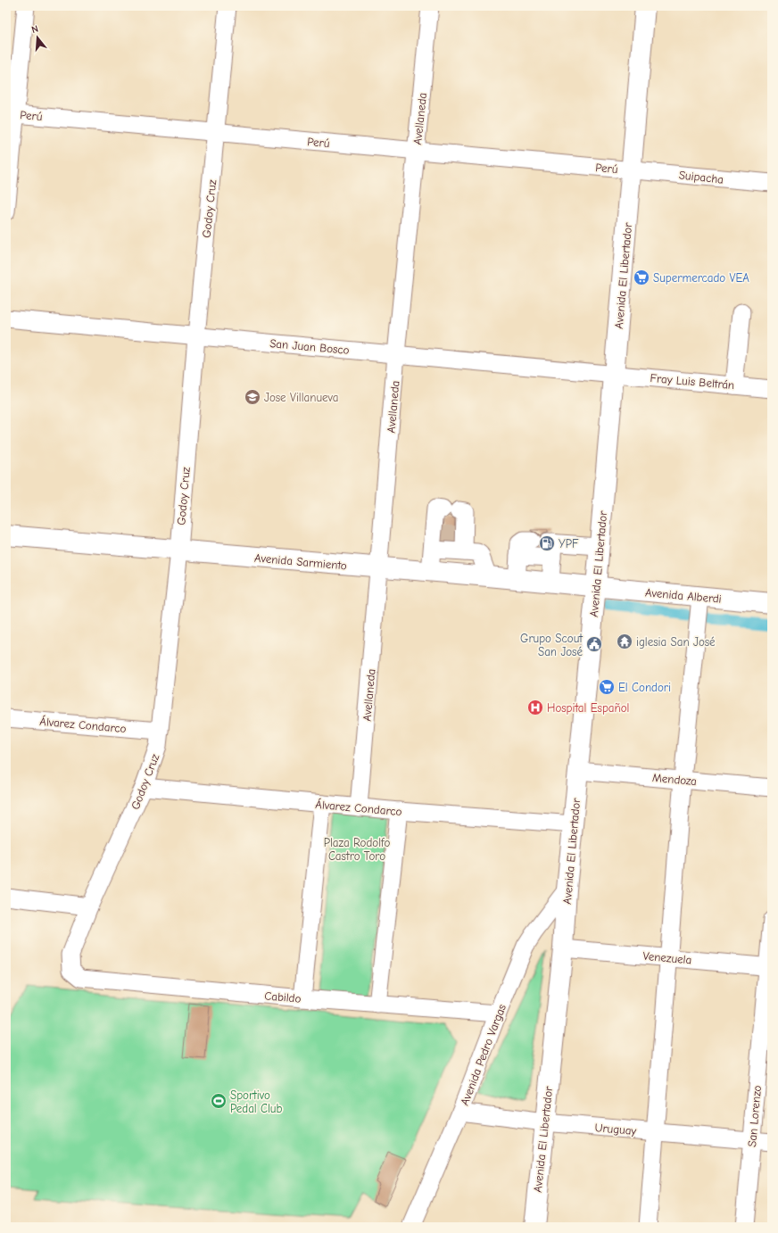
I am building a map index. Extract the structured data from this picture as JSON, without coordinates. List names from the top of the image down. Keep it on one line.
{"streets":{"main road":["Avenida El Libertador","Avenida Sarmiento","Avenida Alberdi"],"street":["Perú","Avellaneda","Suipacha","Godoy Cruz","San Juan Bosco","Fray Luis Beltrán","Álvarez Condarco","Mendoza","Venezuela","Cabildo","Avenida Pedro Vargas","San Lorenzo","Uruguay"]},"crossings":[["Perú","Avellaneda"],["Perú","Suipacha"],["Perú","Godoy Cruz"],["Perú","Avenida El Libertador"],["Avellaneda","San Juan Bosco"],["Avellaneda","Avenida Sarmiento"],["Avellaneda","Álvarez Condarco"],["Suipacha","Avenida El Libertador"],["Godoy Cruz","San Juan Bosco"],["Godoy Cruz","Avenida Sarmiento"],["Godoy Cruz","Álvarez Condarco"],["Godoy Cruz","Cabildo"],["Avenida El Libertador","San Juan Bosco"],["Avenida El Libertador","Fray Luis Beltrán"],["Avenida El Libertador","Avenida Sarmiento"],["Avenida El Libertador","Avenida Alberdi"],["Avenida El Libertador","Álvarez Condarco"],["Avenida El Libertador","Mendoza"],["Avenida El Libertador","Venezuela"],["Avenida El Libertador","Avenida Pedro Vargas"],["Avenida El Libertador","Uruguay"],["San Juan Bosco","Fray Luis Beltrán"],["Avenida Sarmiento","Avenida Alberdi"],["Venezuela","San Lorenzo"],["Cabildo","Avenida Pedro Vargas"],["Avenida Pedro Vargas","Uruguay"],["San Lorenzo","Uruguay"]],"parks":["Plaza Rodolfo Castro Toro"],"places":{"supermarket":["Supermercado VEA","El Condori"],"school or university":["Jose Villanueva"],"fuel station":["YPF"],"temple":["iglesia San José"],"public building":["Grupo Scout San José"],"hospital":["Hospital Español"],"sports":["Sportivo Pedal Club"]},"north":"top"}
